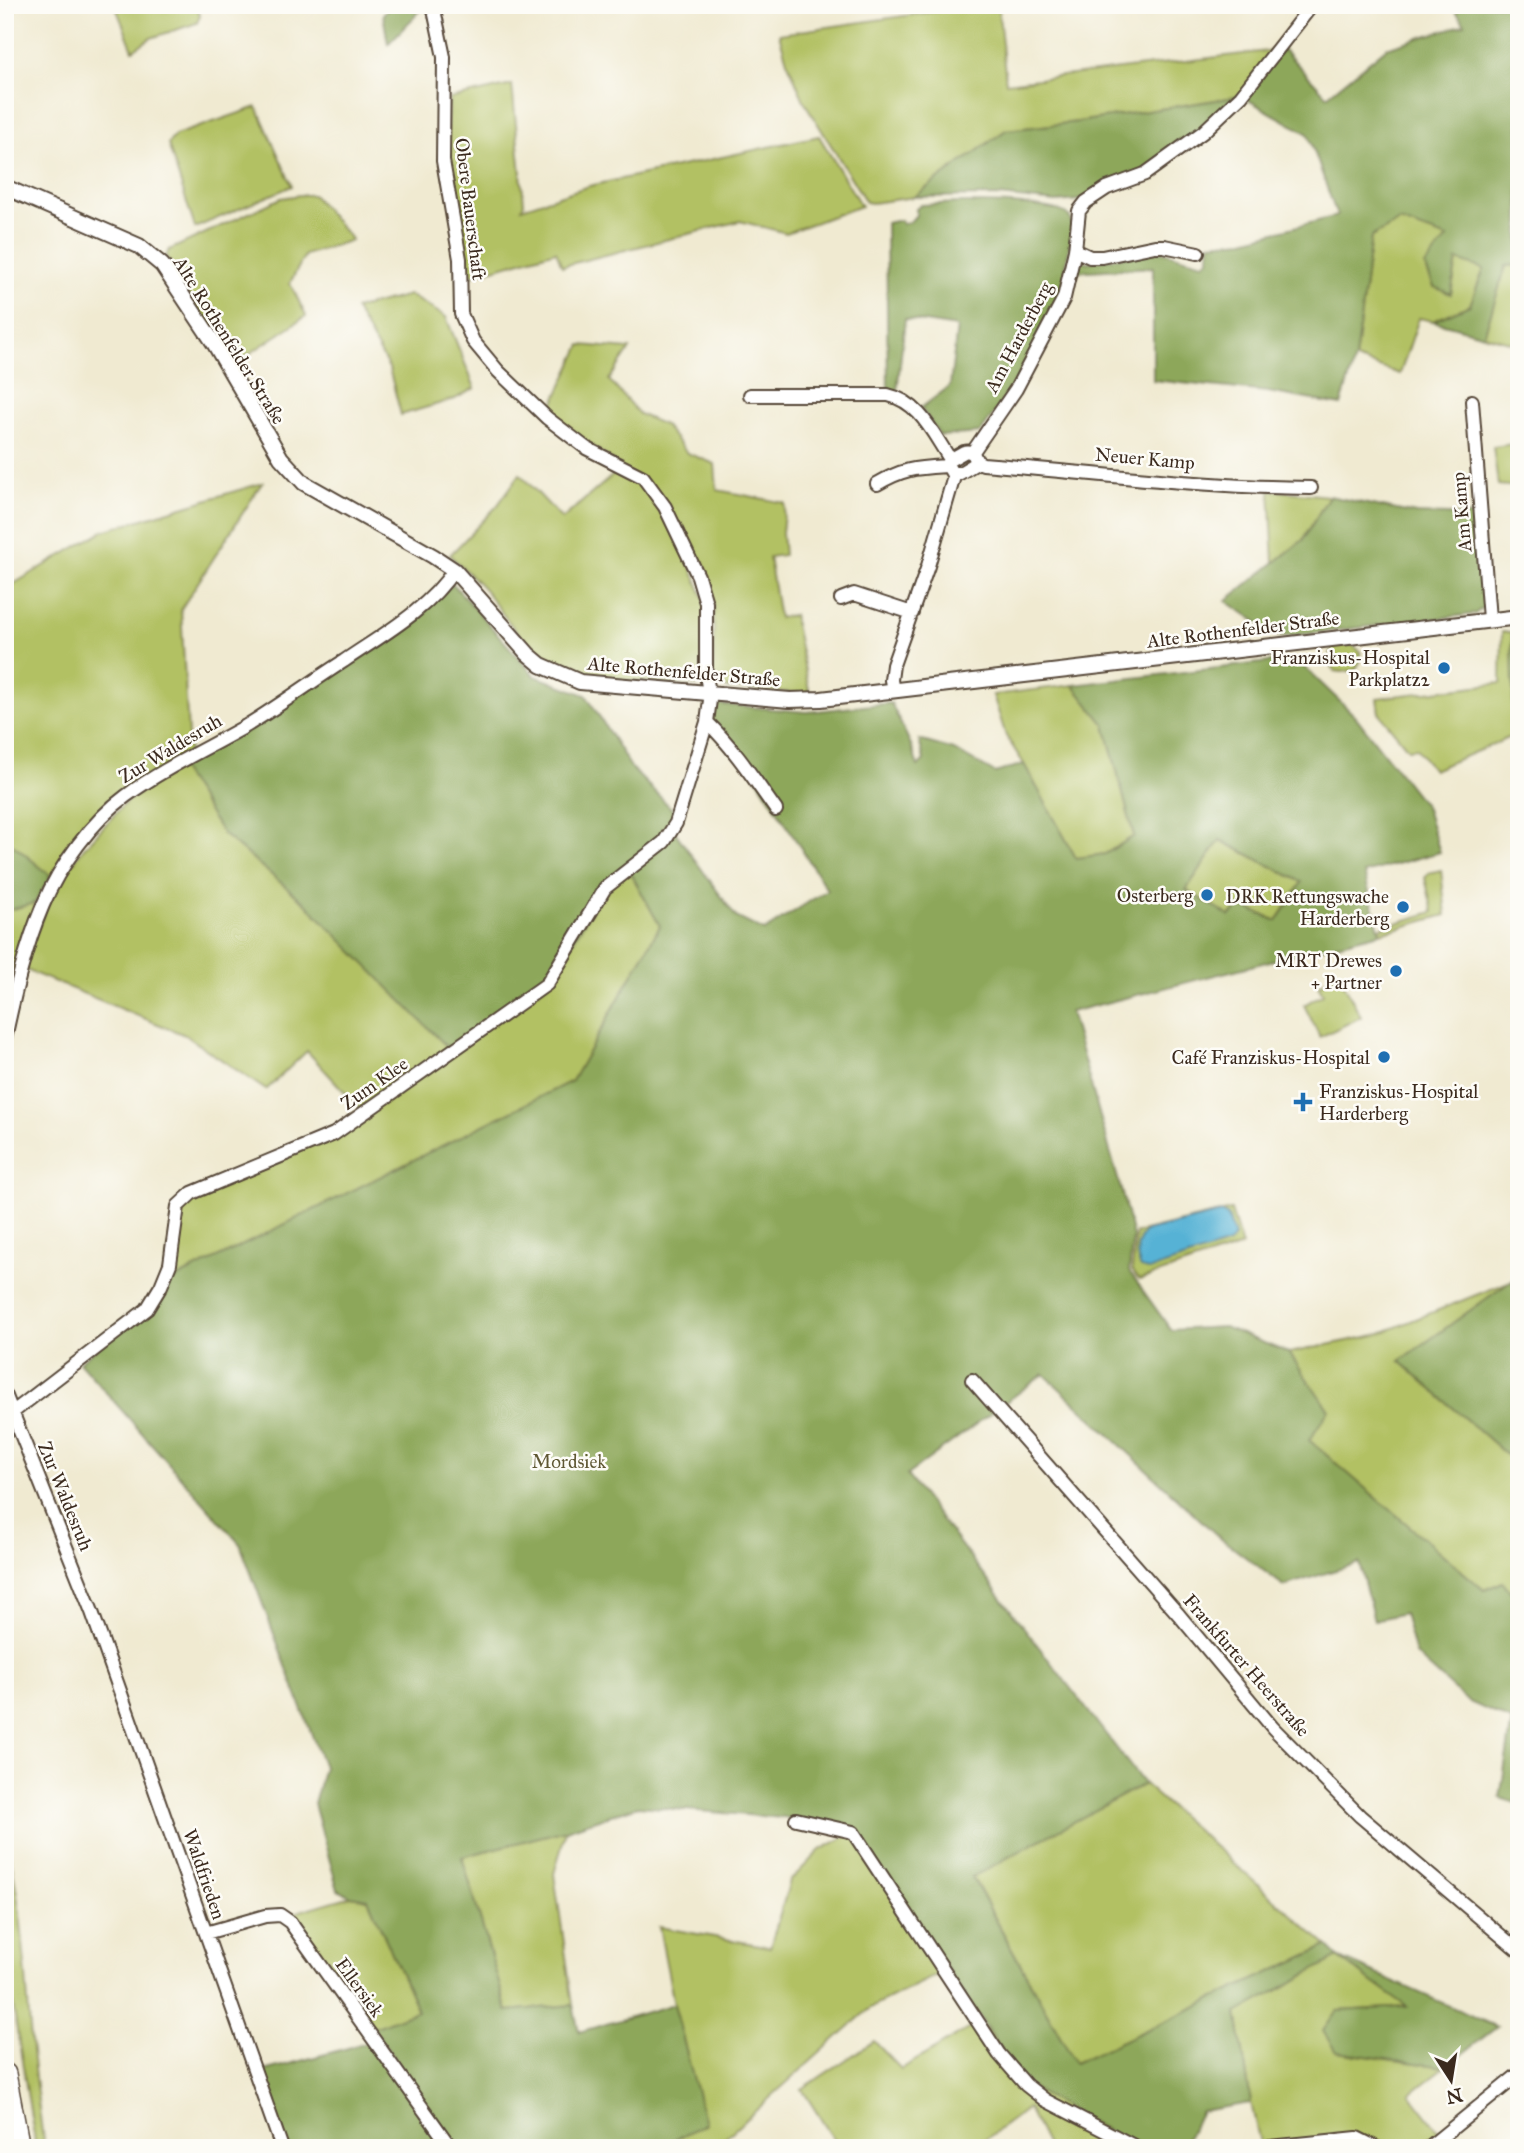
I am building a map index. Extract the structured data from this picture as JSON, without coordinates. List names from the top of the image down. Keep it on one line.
{"streets":{"street":["Obere Bauerschaft","Am Harderberg","Alte Rothenfelder Straße","Neuer Kamp","Am Kamp","Zur Waldesruh","Zum Klee","Frankfurter Heerstraße","Waldfrieden","Ellersiek"]},"crossings":[["Obere Bauerschaft","Alte Rothenfelder Straße"],["Obere Bauerschaft","Zum Klee"],["Am Harderberg","Neuer Kamp"],["Alte Rothenfelder Straße","Am Kamp"],["Alte Rothenfelder Straße","Zur Waldesruh"],["Alte Rothenfelder Straße","Zum Klee"],["Zur Waldesruh","Zum Klee"],["Zur Waldesruh","Waldfrieden"],["Waldfrieden","Ellersiek"]],"parks":["Mordsiek"],"places":{"other":["Franziskus-Hospital Parkplatz2","Osterberg","DRK Rettungswache Harderberg","MRT Drewes + Partner","Café Franziskus-Hospital"],"health":["Franziskus-Hospital Harderberg"]},"north":"bottom"}
